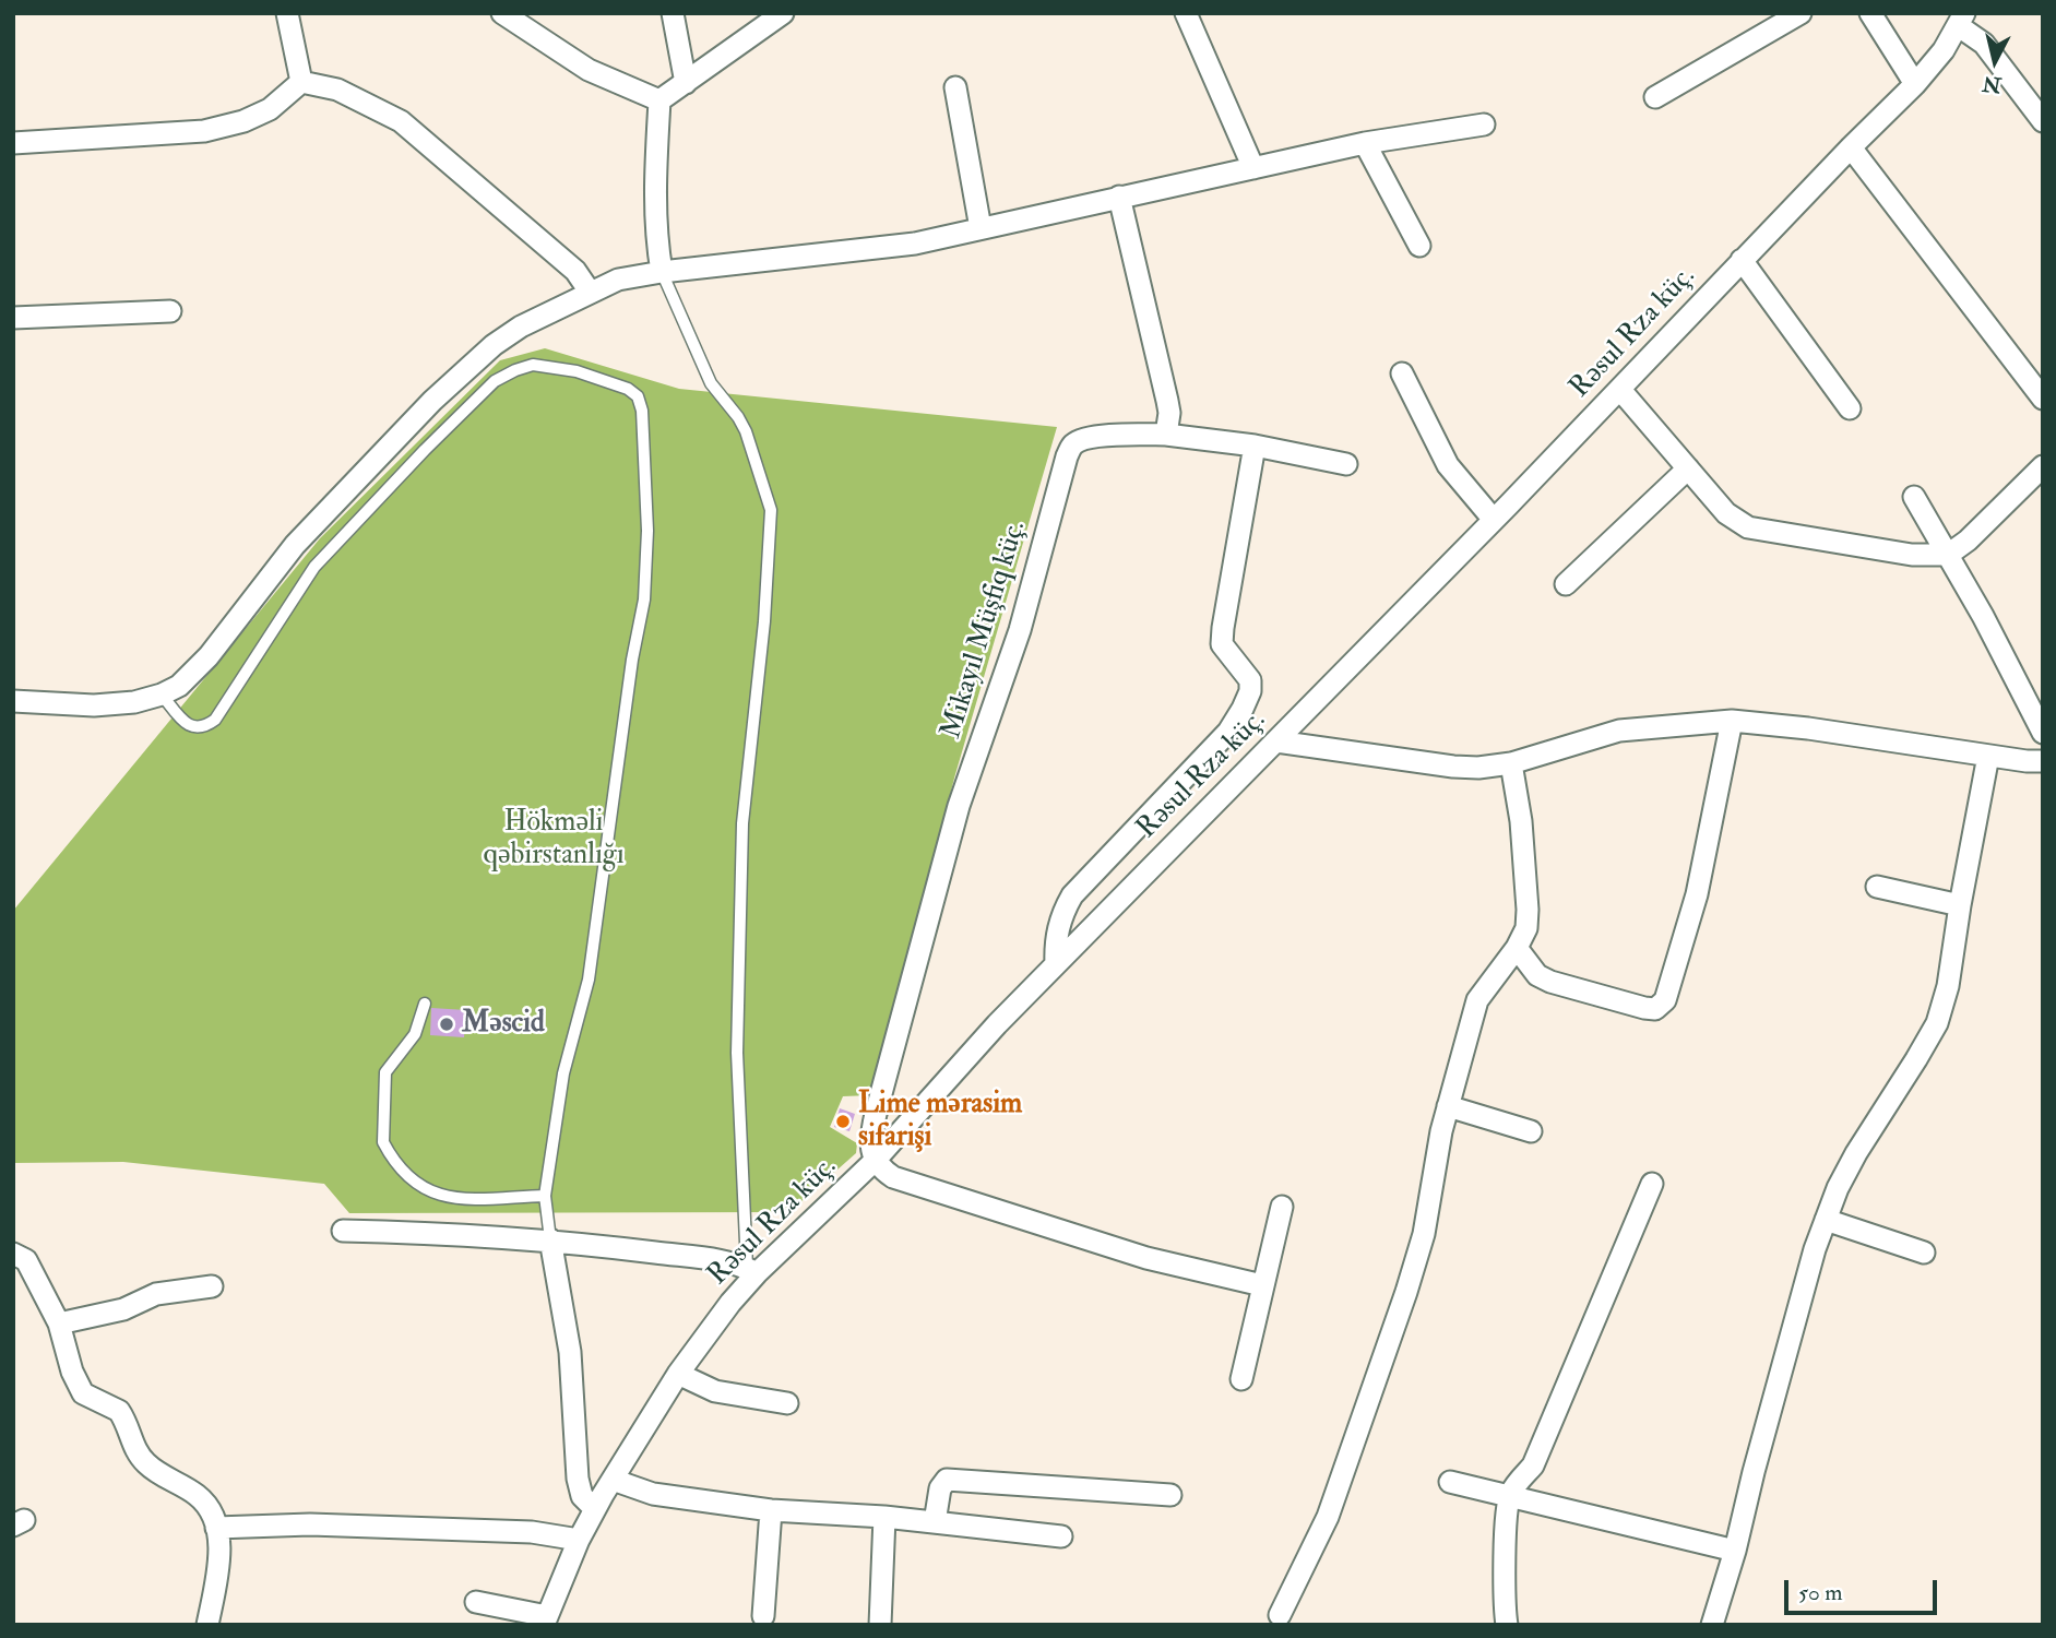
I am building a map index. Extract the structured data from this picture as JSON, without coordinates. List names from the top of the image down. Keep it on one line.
{"streets":{"street":["Rəsul Rza küç.","Mikayıl Müşfiq küç."]},"crossings":[["Rəsul Rza küç.","Mikayıl Müşfiq küç."]],"parks":["Hökməli qəbirstanlığı"],"places":["Məscid","Lime mərasim sifarişi"],"scale_bar":"50 m","north":"bottom"}
